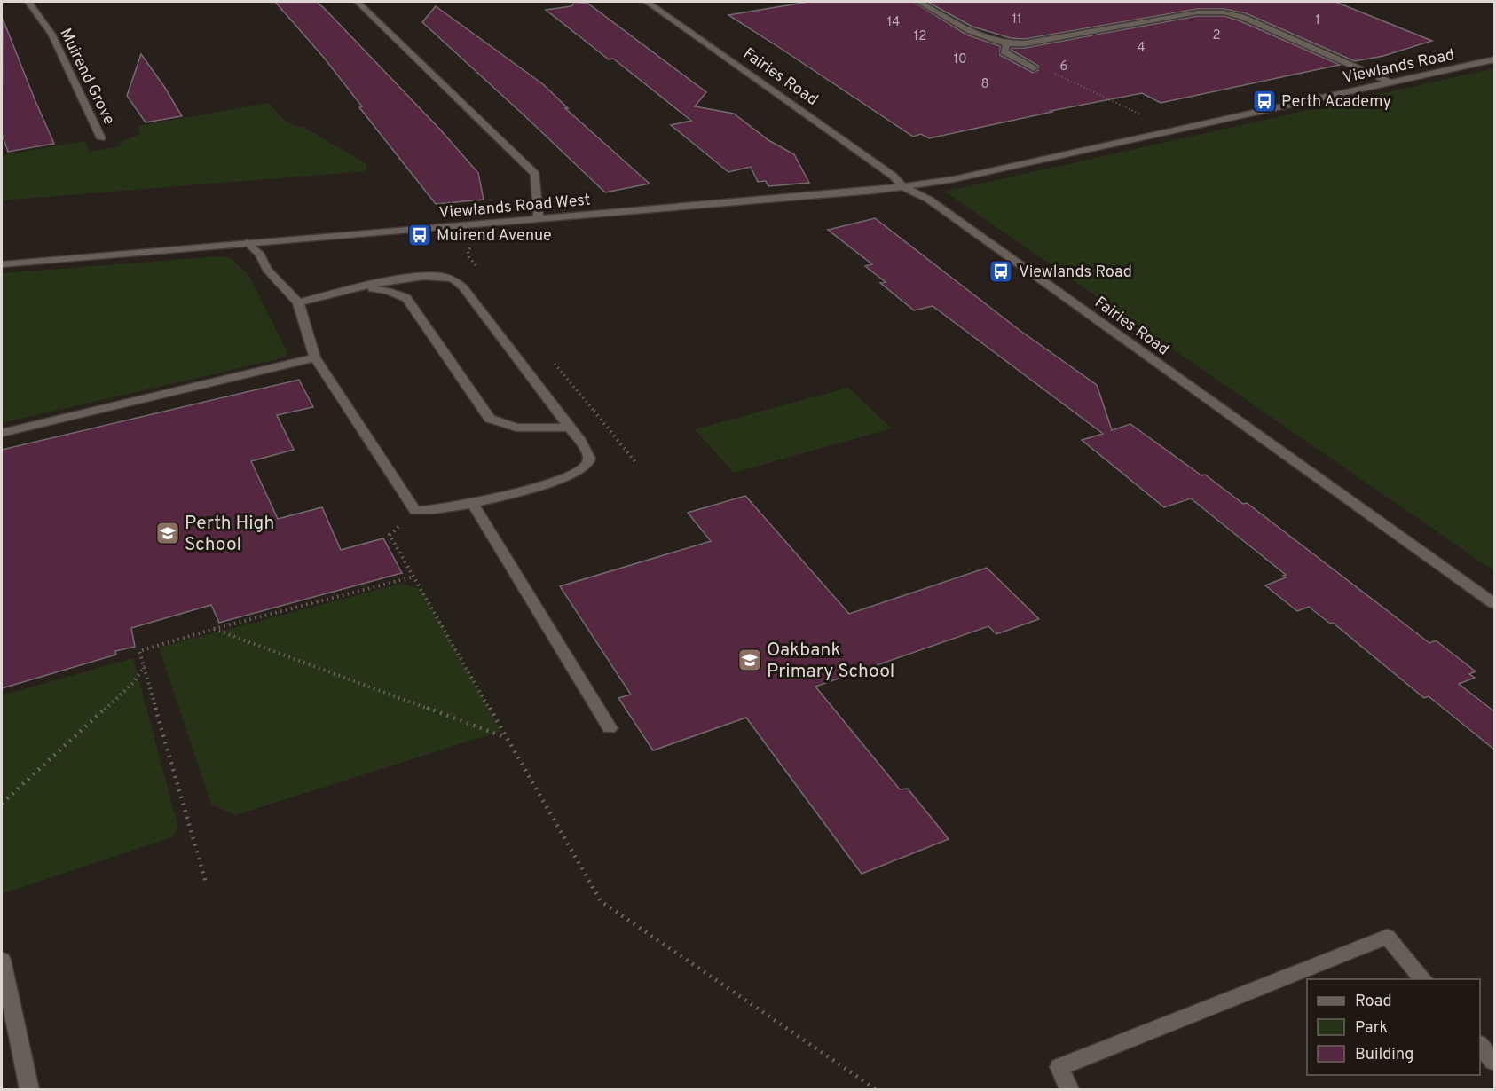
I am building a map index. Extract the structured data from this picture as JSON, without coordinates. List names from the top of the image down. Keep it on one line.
{"streets":{"street":["Viewlands Road","Muirend Grove","Fairies Road","Viewlands Road West"]},"crossings":[["Viewlands Road","Fairies Road"],["Viewlands Road","Viewlands Road West"],["Fairies Road","Viewlands Road West"]],"places":{"bus stop":["Perth Academy","Muirend Avenue","Viewlands Road"],"school or university":["Perth High School","Oakbank Primary School"]},"house_numbers":["11","1","14","2","12","4","10","6","8"],"legend":["Road","Park","Building"]}
